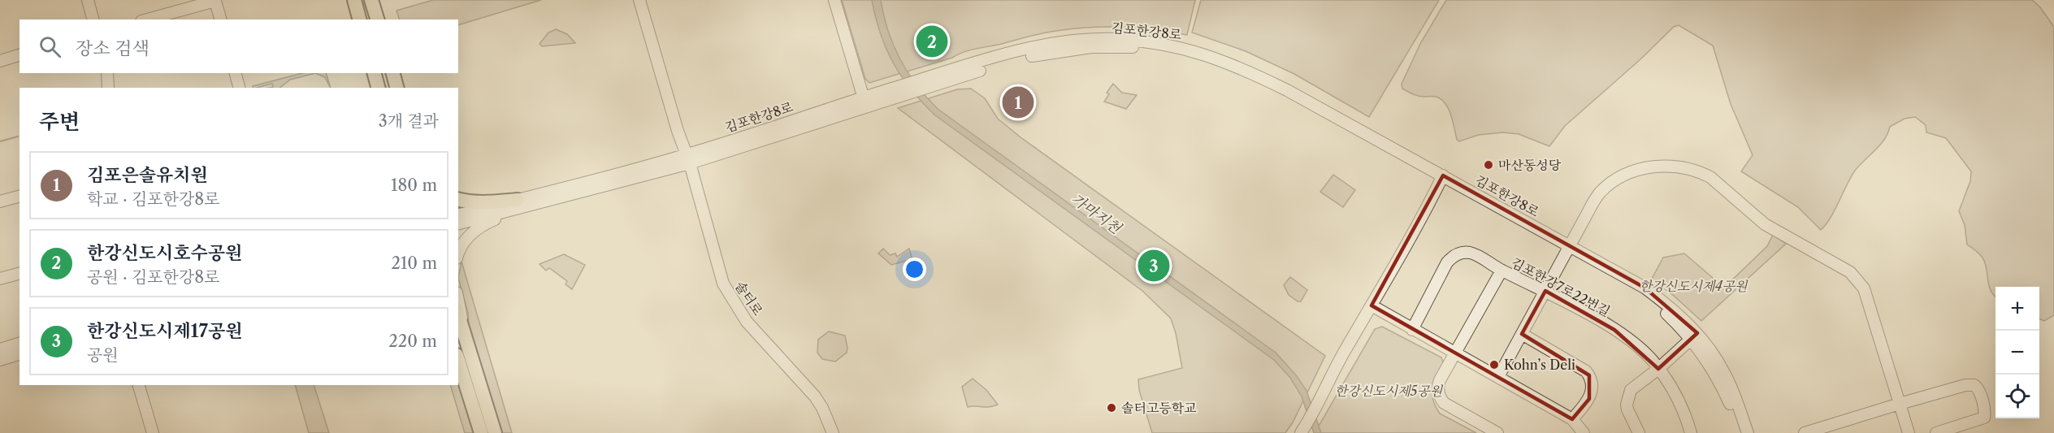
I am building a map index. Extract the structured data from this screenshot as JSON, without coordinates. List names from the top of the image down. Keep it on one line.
{"streets":{"street":["김포한강8로","김포한강7로22번길","솔터로"]},"crossings":[["김포한강8로","솔터로"]],"water":["가마지천"],"parks":["한강신도시제4공원","한강신도시제5공원"],"places":["마산동성당","Kohn’s Deli","솔터고등학교"],"page":{"search":"장소 검색","pins":["2","1","3"],"heading":["주변","3개 결과"],"list":[{"mark":"1","name":"김포은솔유치원","note":"학교 · 김포한강8로","value":"180 m"},{"mark":"2","name":"한강신도시호수공원","note":"공원 · 김포한강8로","value":"210 m"},{"mark":"3","name":"한강신도시제17공원","note":"공원","value":"220 m"}],"map_buttons":["+","−"]}}
